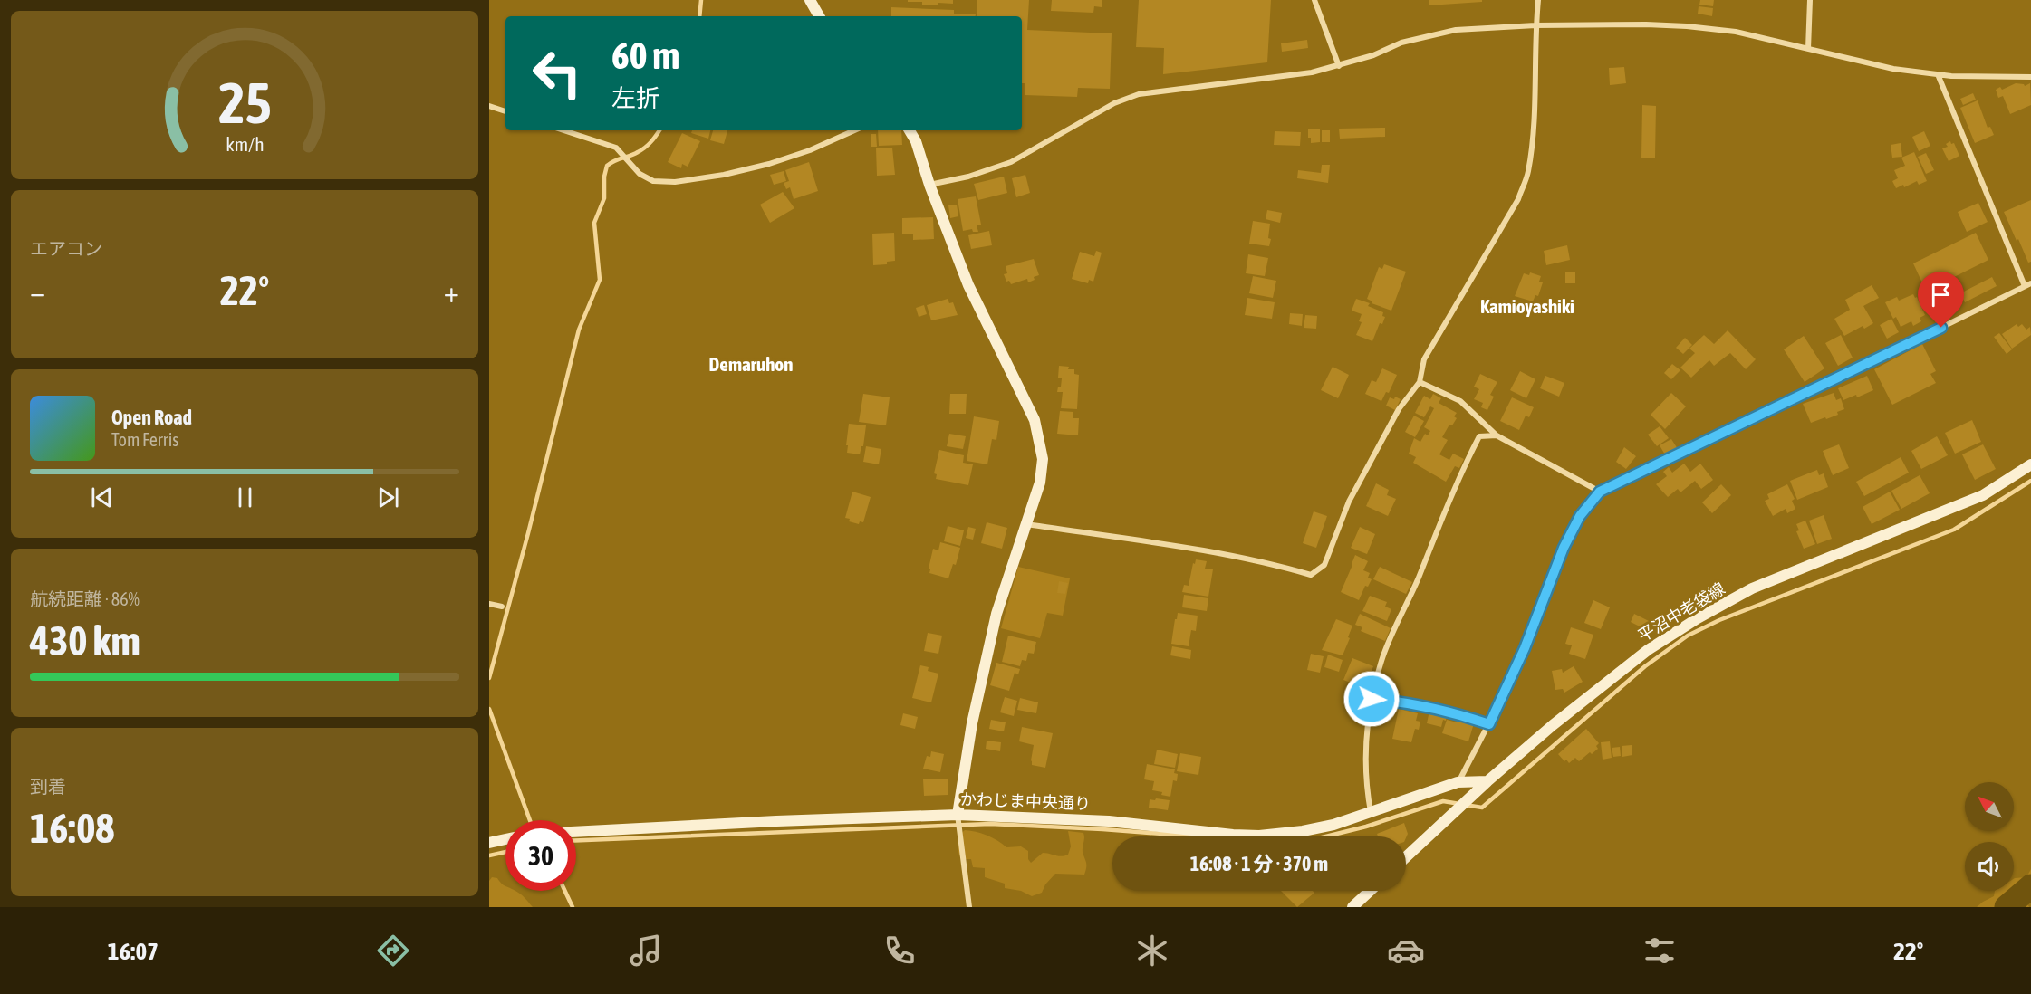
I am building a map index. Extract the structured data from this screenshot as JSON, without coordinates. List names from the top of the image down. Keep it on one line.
{"streets":{"street":["平沼中老袋線","かわじま中央通り"]},"crossings":[["平沼中老袋線","かわじま中央通り"]],"districts":["Kamioyashiki","Demaruhon"],"north":"top left","page":{"turn":["60 m","左折"],"tile":["エアコン",["航続距離 · 86%","430 km"],["到着","16:08"]],"heat":["−","22°","+"],"song":["Open Road","Tom Ferris"],"limit":"30","trip":"16:08 · 1 分 · 370 m","tabs":["16:07","22°"],"gauge":["25","km/h"]}}
